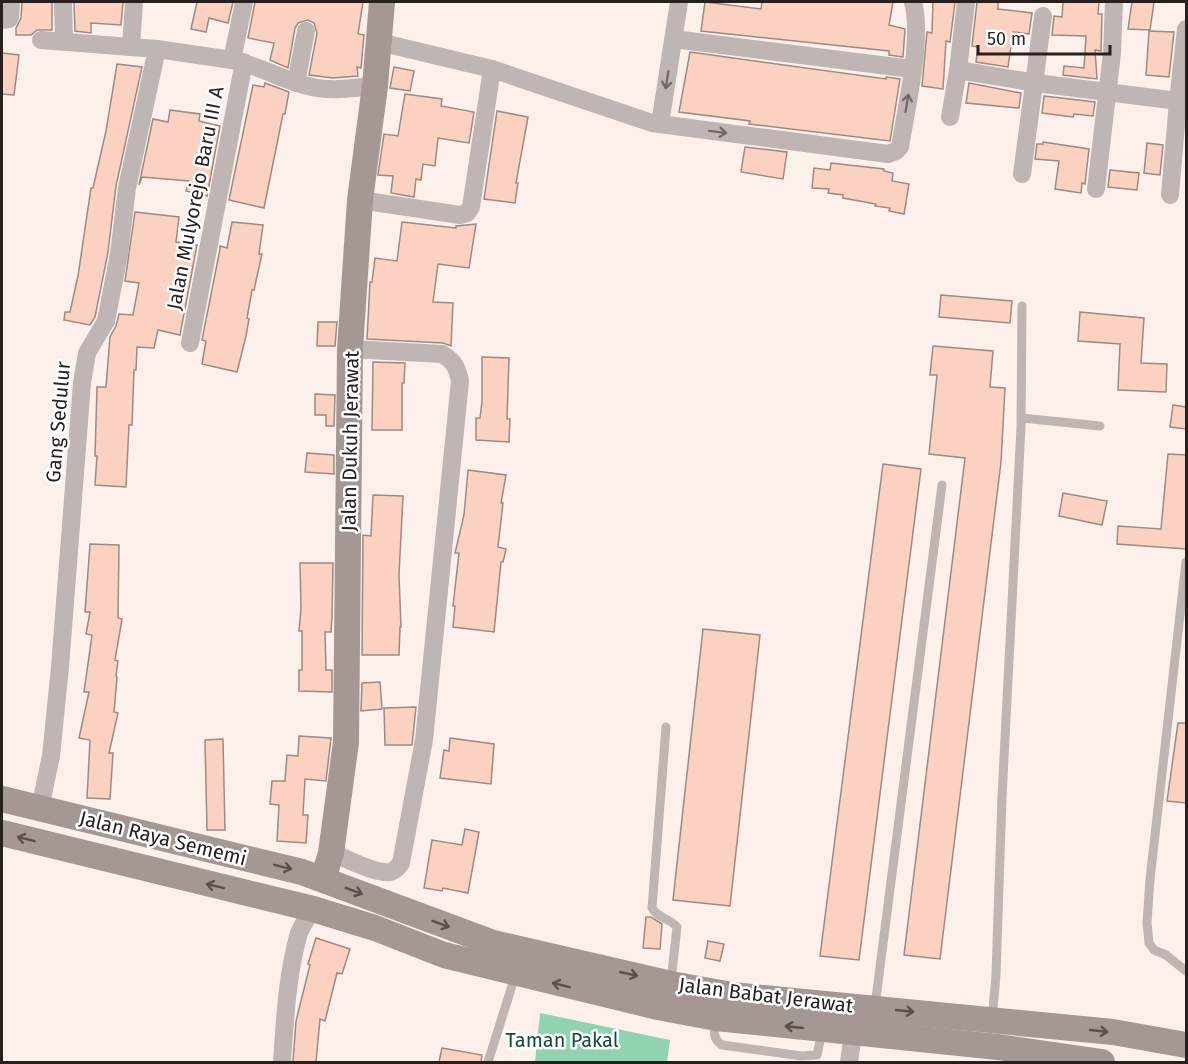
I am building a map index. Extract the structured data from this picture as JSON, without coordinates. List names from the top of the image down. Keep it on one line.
{"streets":{"main road":["Jalan Dukuh Jerawat","Jalan Raya Sememi","Jalan Babat Jerawat"],"street":["Jalan Mulyorejo Baru III A","Gang Sedulur"]},"crossings":[["Gang Sedulur","Jalan Raya Sememi"],["Jalan Dukuh Jerawat","Jalan Raya Sememi"],["Jalan Dukuh Jerawat","Jalan Babat Jerawat"],["Jalan Raya Sememi","Jalan Babat Jerawat"]],"parks":["Taman Pakal"],"scale_bar":"50 m"}
